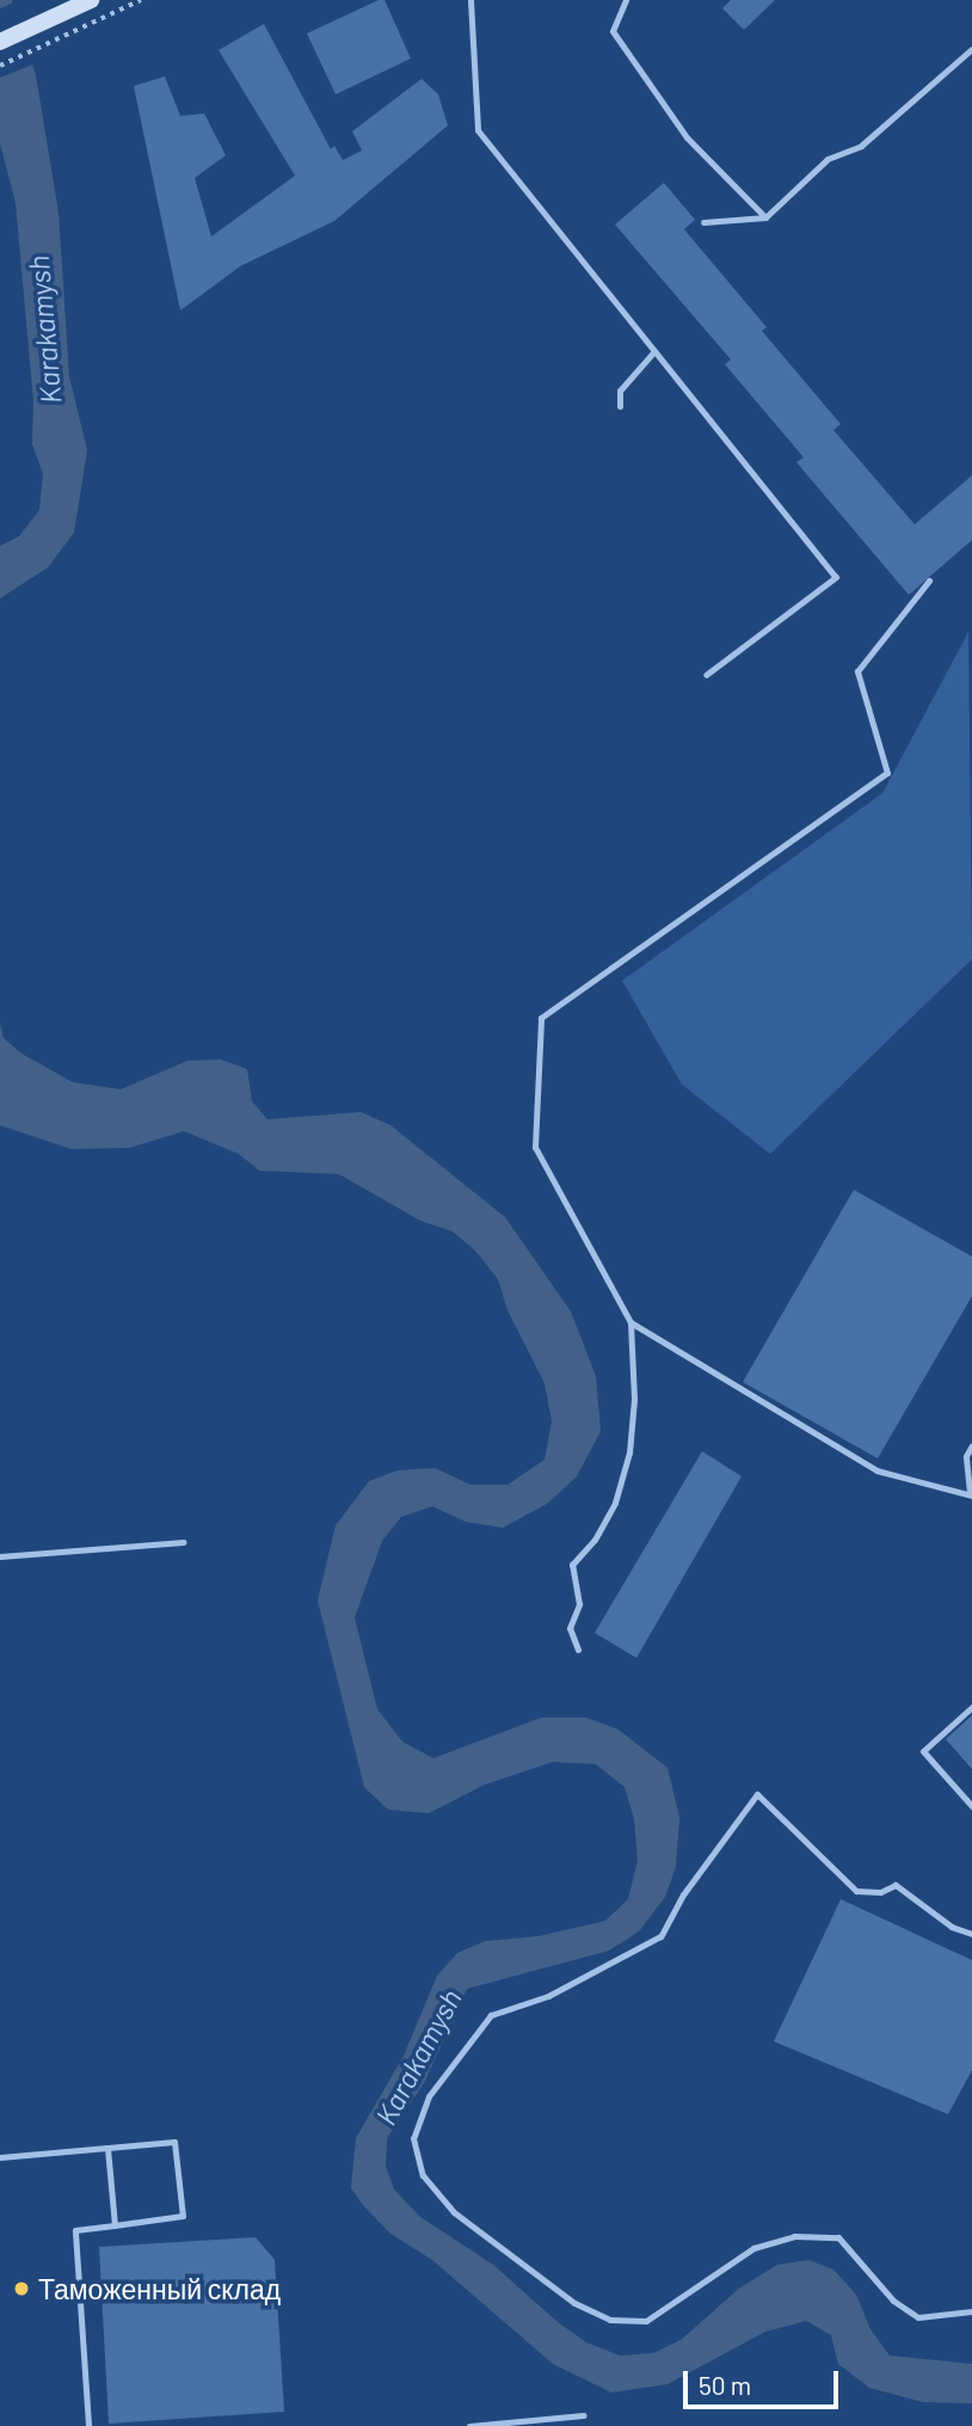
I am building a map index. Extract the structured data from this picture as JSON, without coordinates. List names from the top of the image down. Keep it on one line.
{"water":["Karakamysh"],"places":["Таможенный склад"],"scale_bar":"50 m"}
